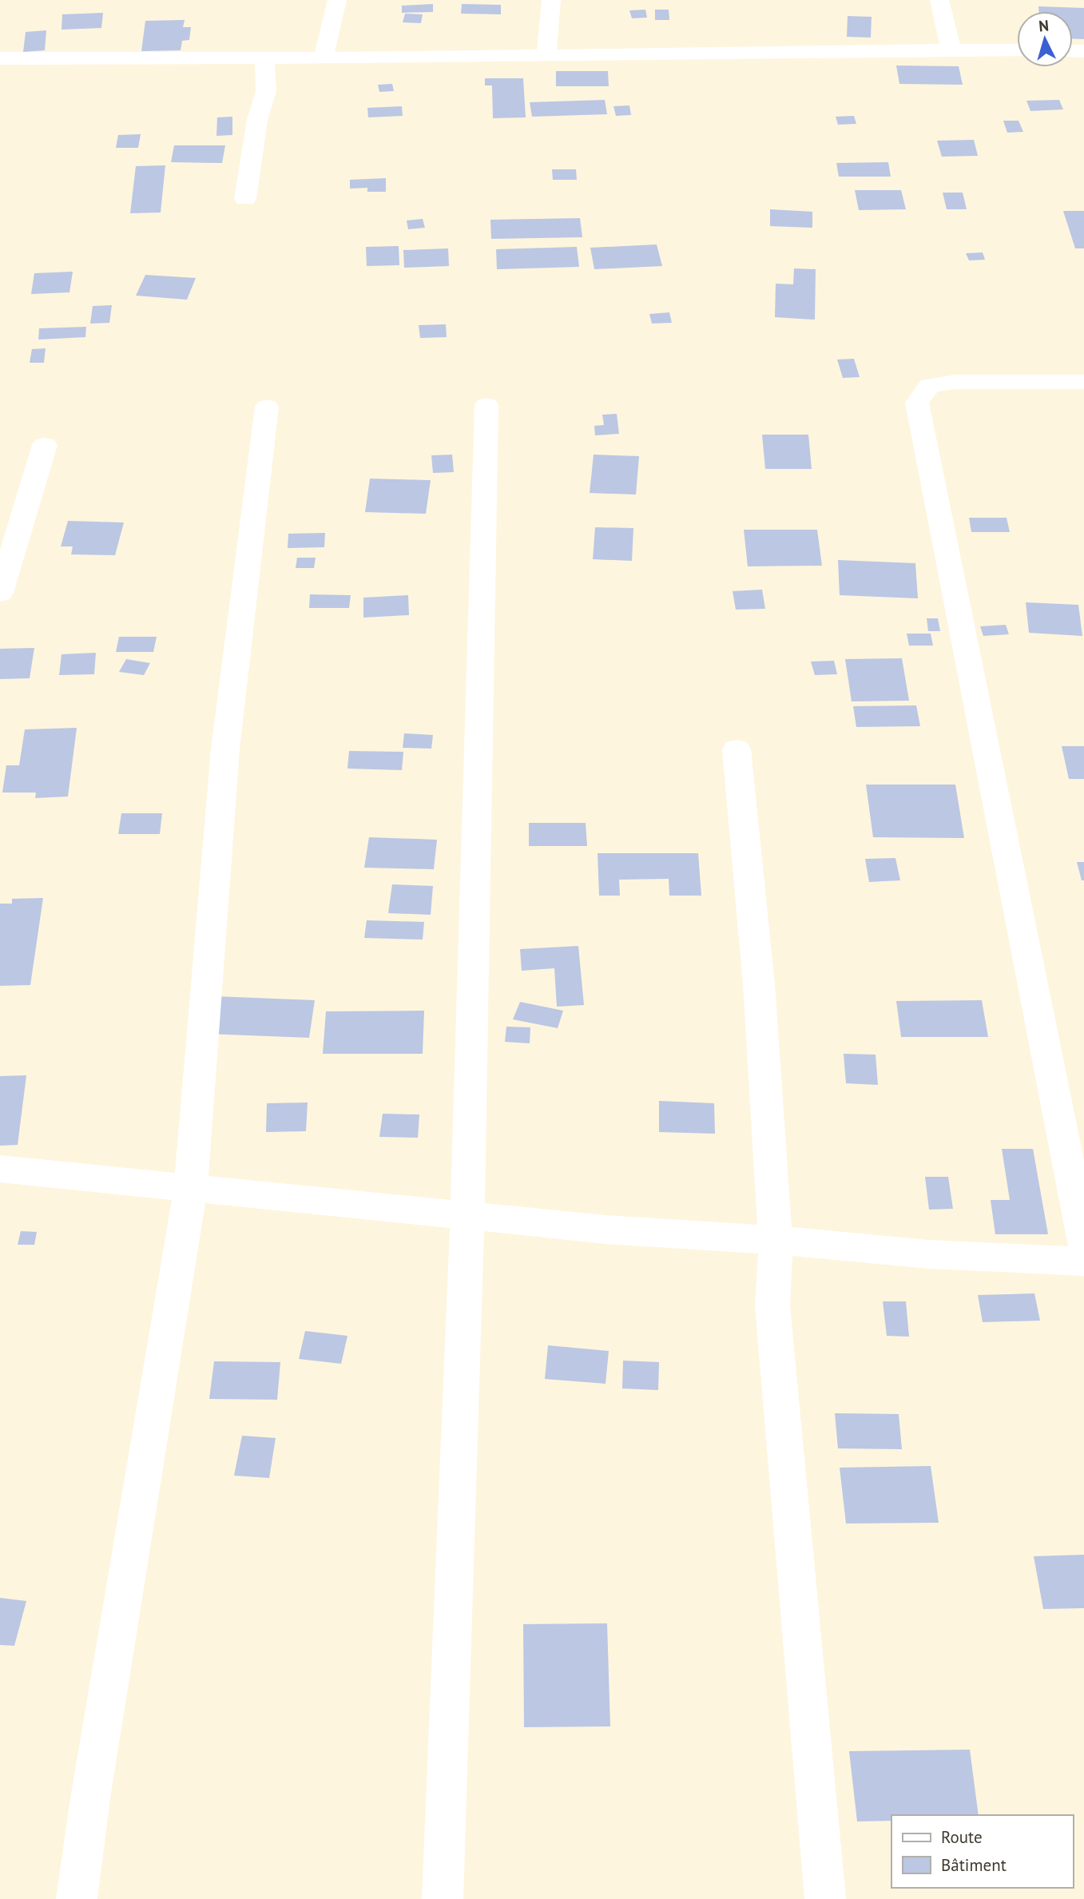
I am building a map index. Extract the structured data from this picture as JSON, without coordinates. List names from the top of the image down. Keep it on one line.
{"legend":["Route","Bâtiment"],"north":"top"}
